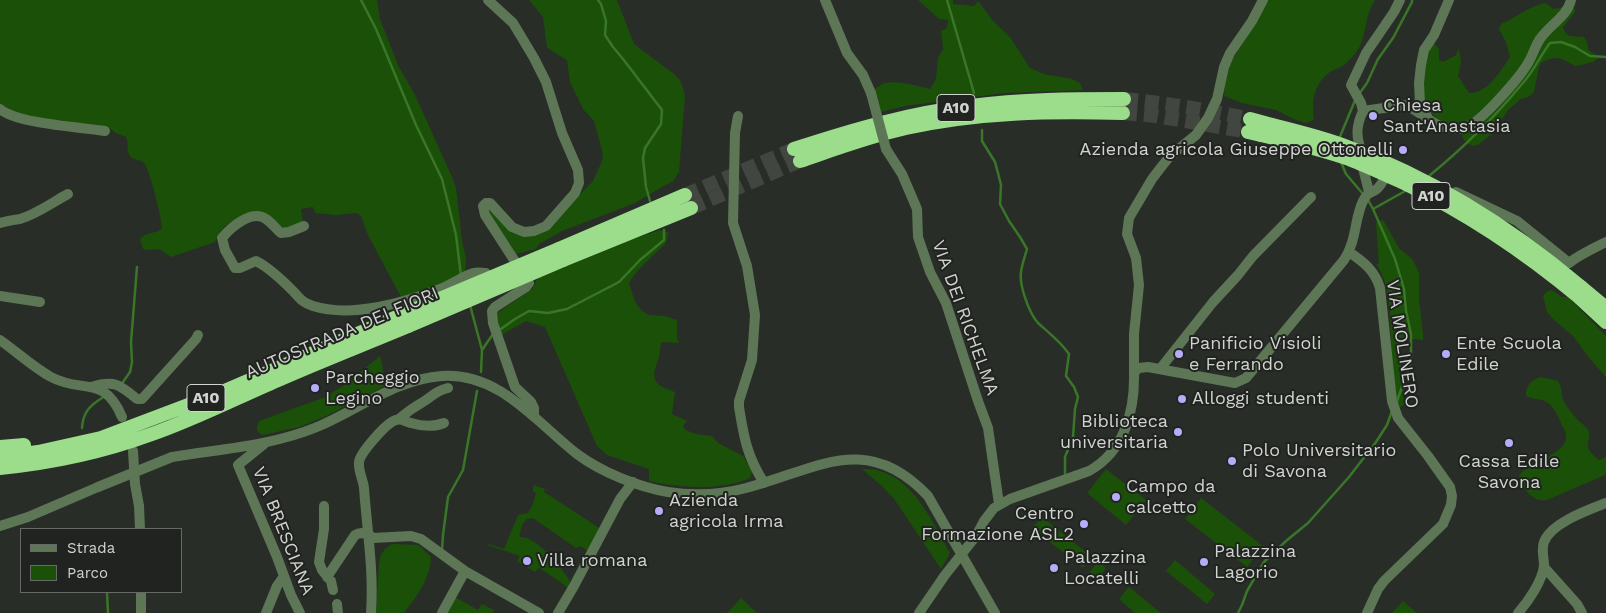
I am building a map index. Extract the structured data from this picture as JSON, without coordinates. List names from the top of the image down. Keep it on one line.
{"streets":{"highway":["A10","AUTOSTRADA DEI FIORI"],"street":["VIA DEI RICHELMA","VIA MOLINERO","VIA BRESCIANA"]},"crossings":[["A10","AUTOSTRADA DEI FIORI"]],"places":["Chiesa Sant'Anastasia","Azienda agricola Giuseppe Ottonelli","Panificio Visioli e Ferrando","Ente Scuola Edile","Parcheggio Legino","Alloggi studenti","Biblioteca universitaria","Cassa Edile Savona","Polo Universitario di Savona","Campo da calcetto","Azienda agricola Irma","Centro Formazione ASL2","Villa romana","Palazzina Lagorio","Palazzina Locatelli"],"legend":["Strada","Parco"]}
